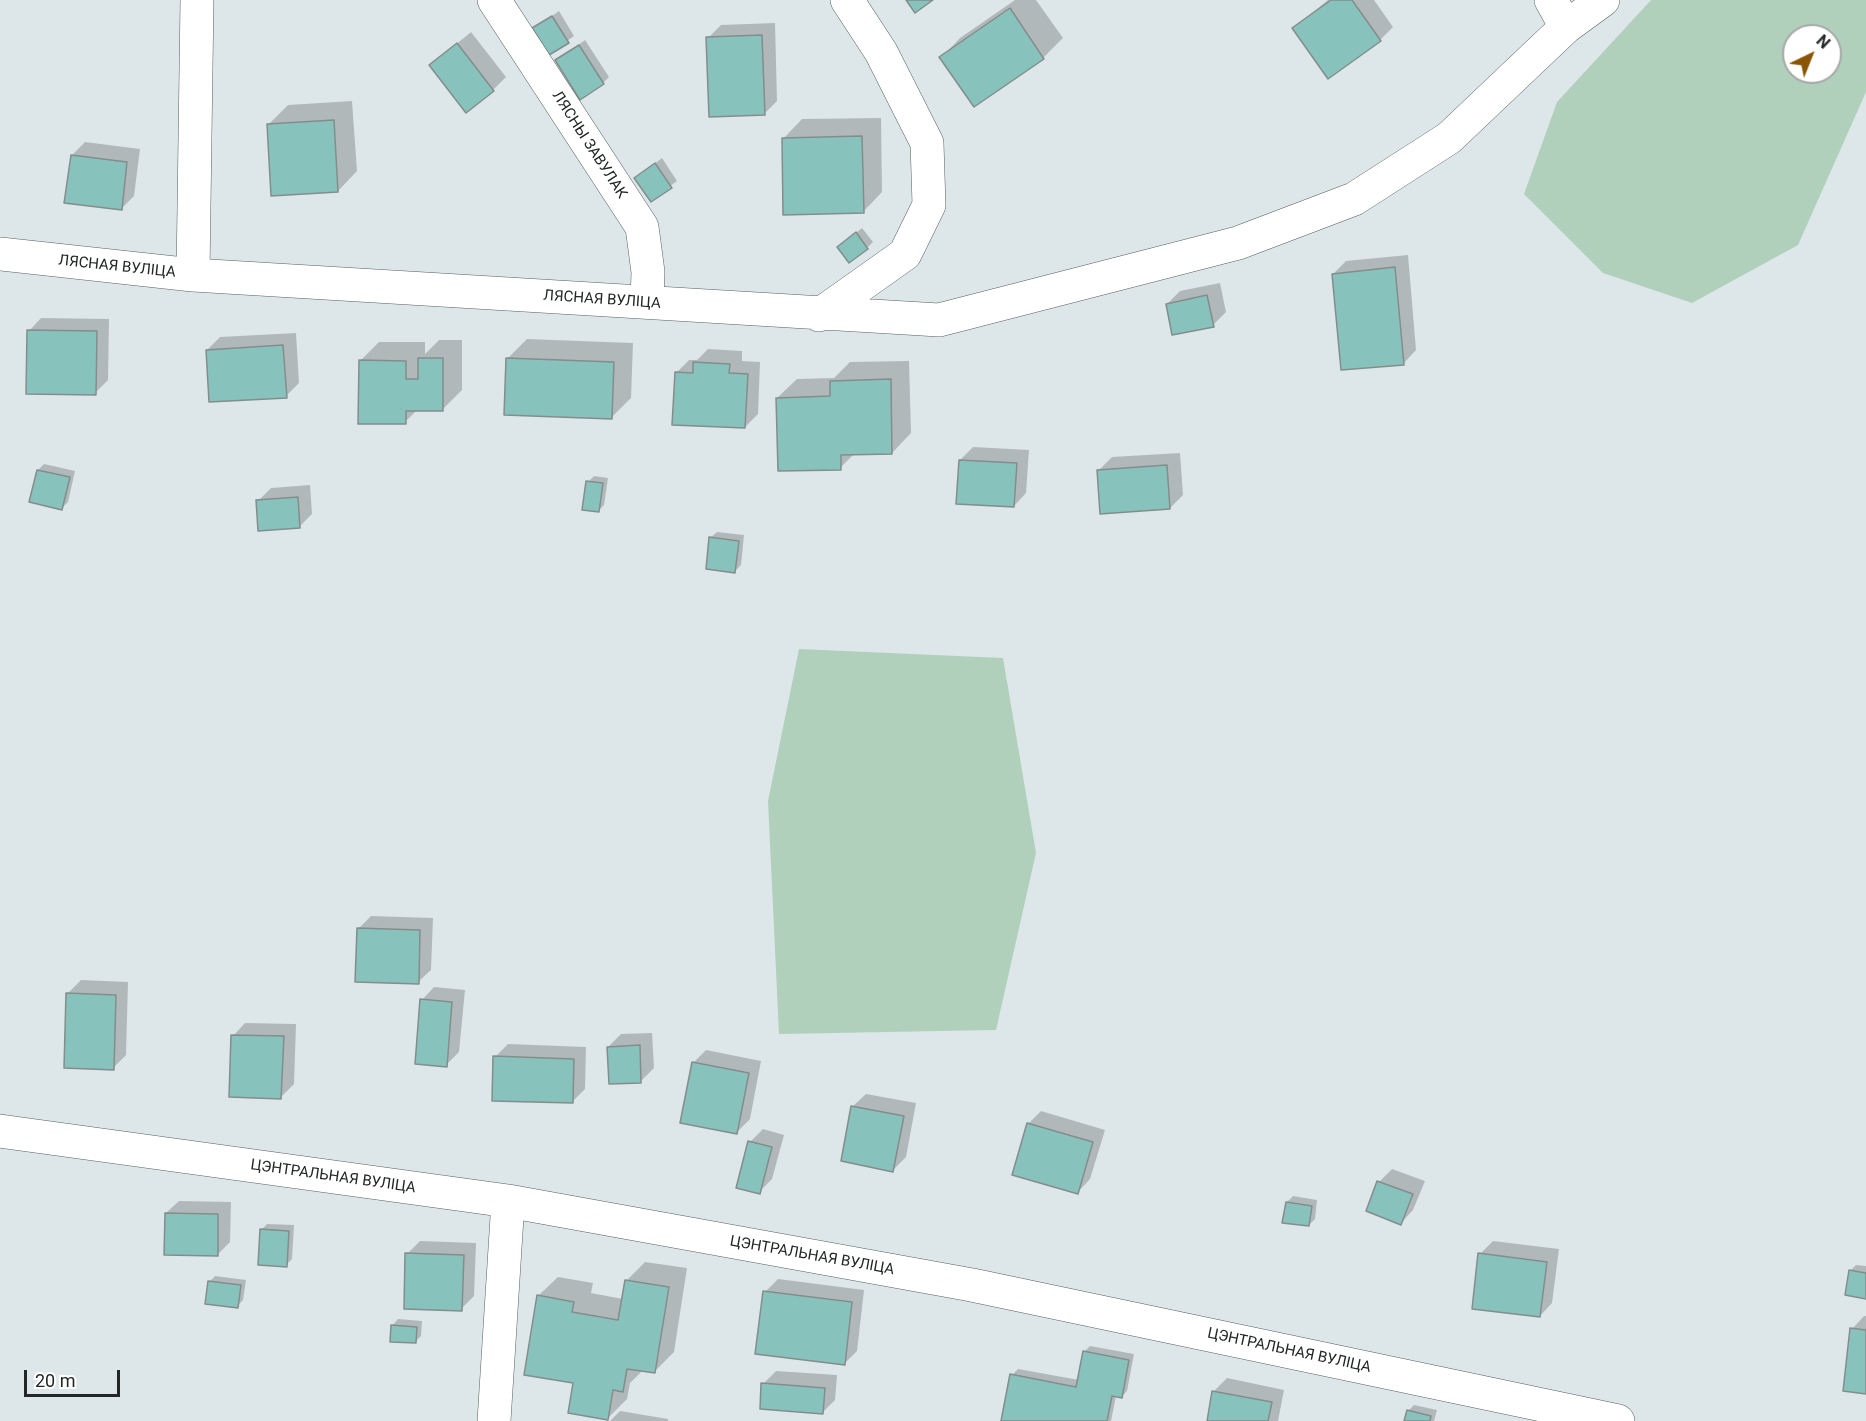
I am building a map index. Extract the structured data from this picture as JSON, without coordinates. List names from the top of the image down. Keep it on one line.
{"streets":{"street":["ЛЯСНЫ ЗАВУЛАК","ЛЯСНАЯ ВУЛІЦА","ЦЭНТРАЛЬНАЯ ВУЛІЦА"]},"crossings":[["ЛЯСНЫ ЗАВУЛАК","ЛЯСНАЯ ВУЛІЦА"]],"scale_bar":"20 m","north":"top right"}
